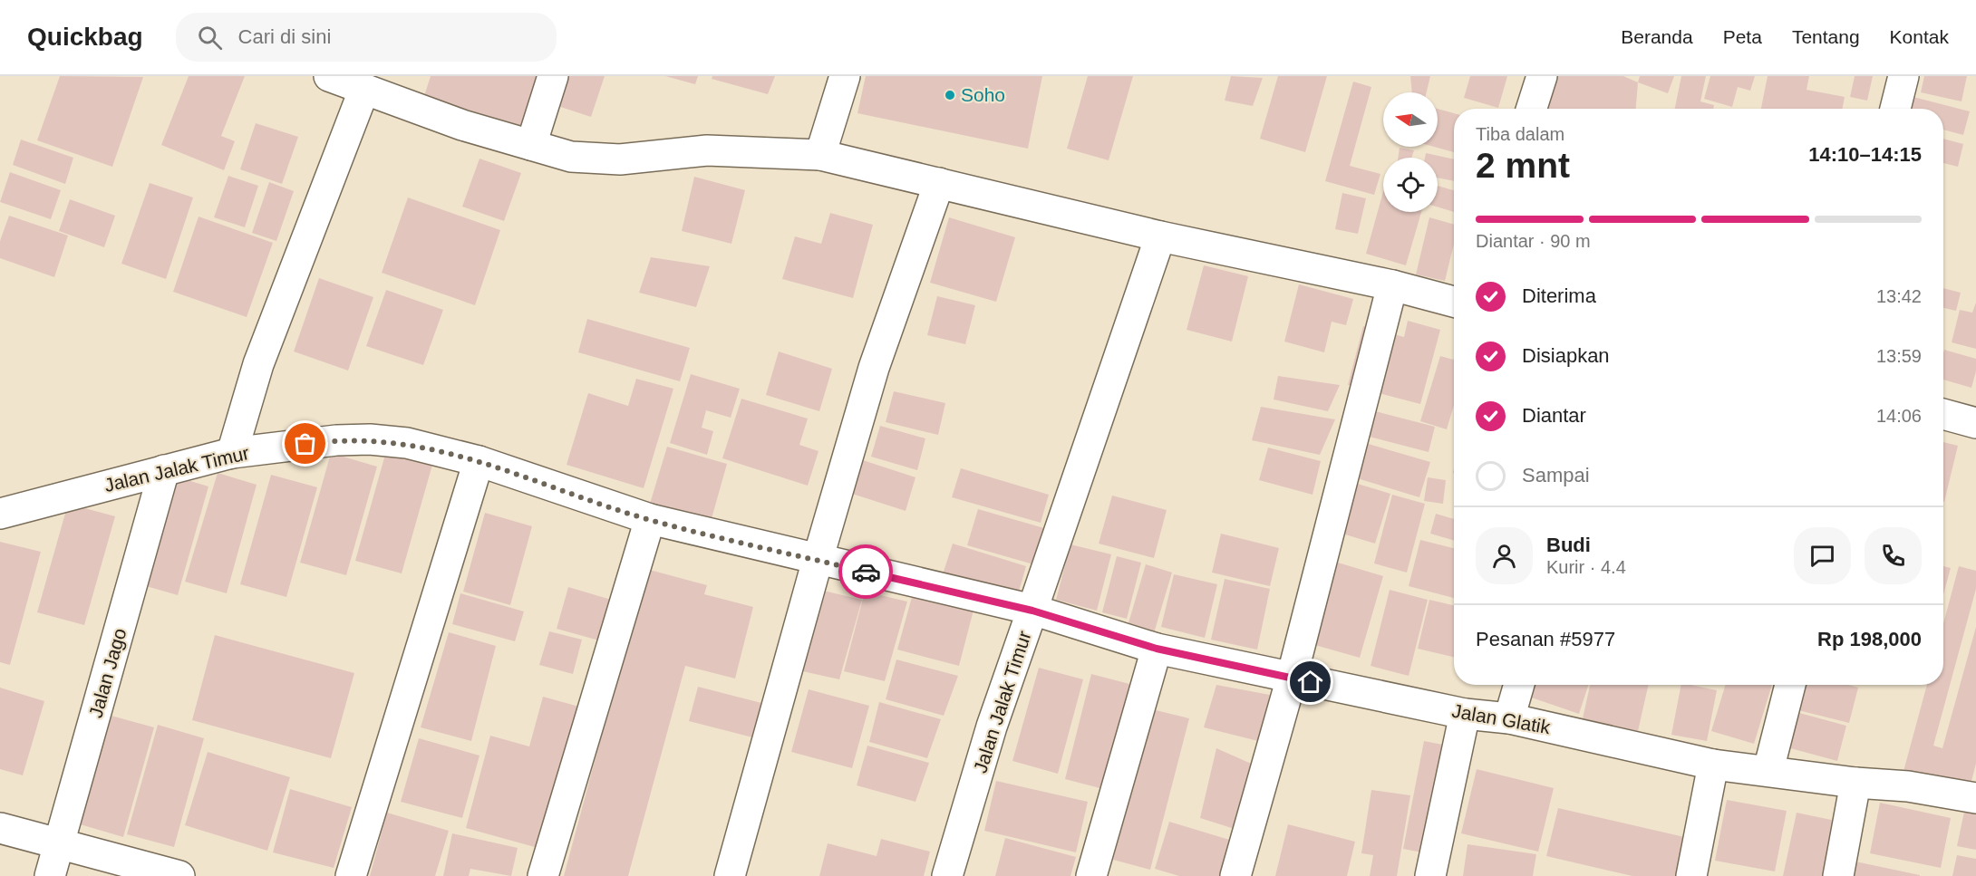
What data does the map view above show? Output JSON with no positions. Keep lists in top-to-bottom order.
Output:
{
  "streets": {
    "street": ["Jalan Jalak Timur", "Jalan Jago", "Jalan Glatik"]
  },
  "crossings": [
    ["Jalan Jalak Timur", "Jalan Jago"],
    ["Jalan Jalak Timur", "Jalan Glatik"]
  ],
  "places": ["Soho"],
  "north": "left",
  "page": {
    "header": "Quickbag",
    "search": "Cari di sini",
    "nav": [
      "Beranda",
      "Peta",
      "Tentang",
      "Kontak"
    ],
    "heading": ["2 mnt", "Tiba dalam", "14:10–14:15"],
    "panel": [
      "Budi",
      "Kurir · 4.4",
      "Pesanan #5977",
      "Rp 198,000"
    ],
    "bar": "Diantar · 90 m",
    "list": [
      ["Diterima", "13:42"],
      ["Disiapkan", "13:59"],
      ["Diantar", "14:06"],
      "Sampai"
    ]
  }
}
